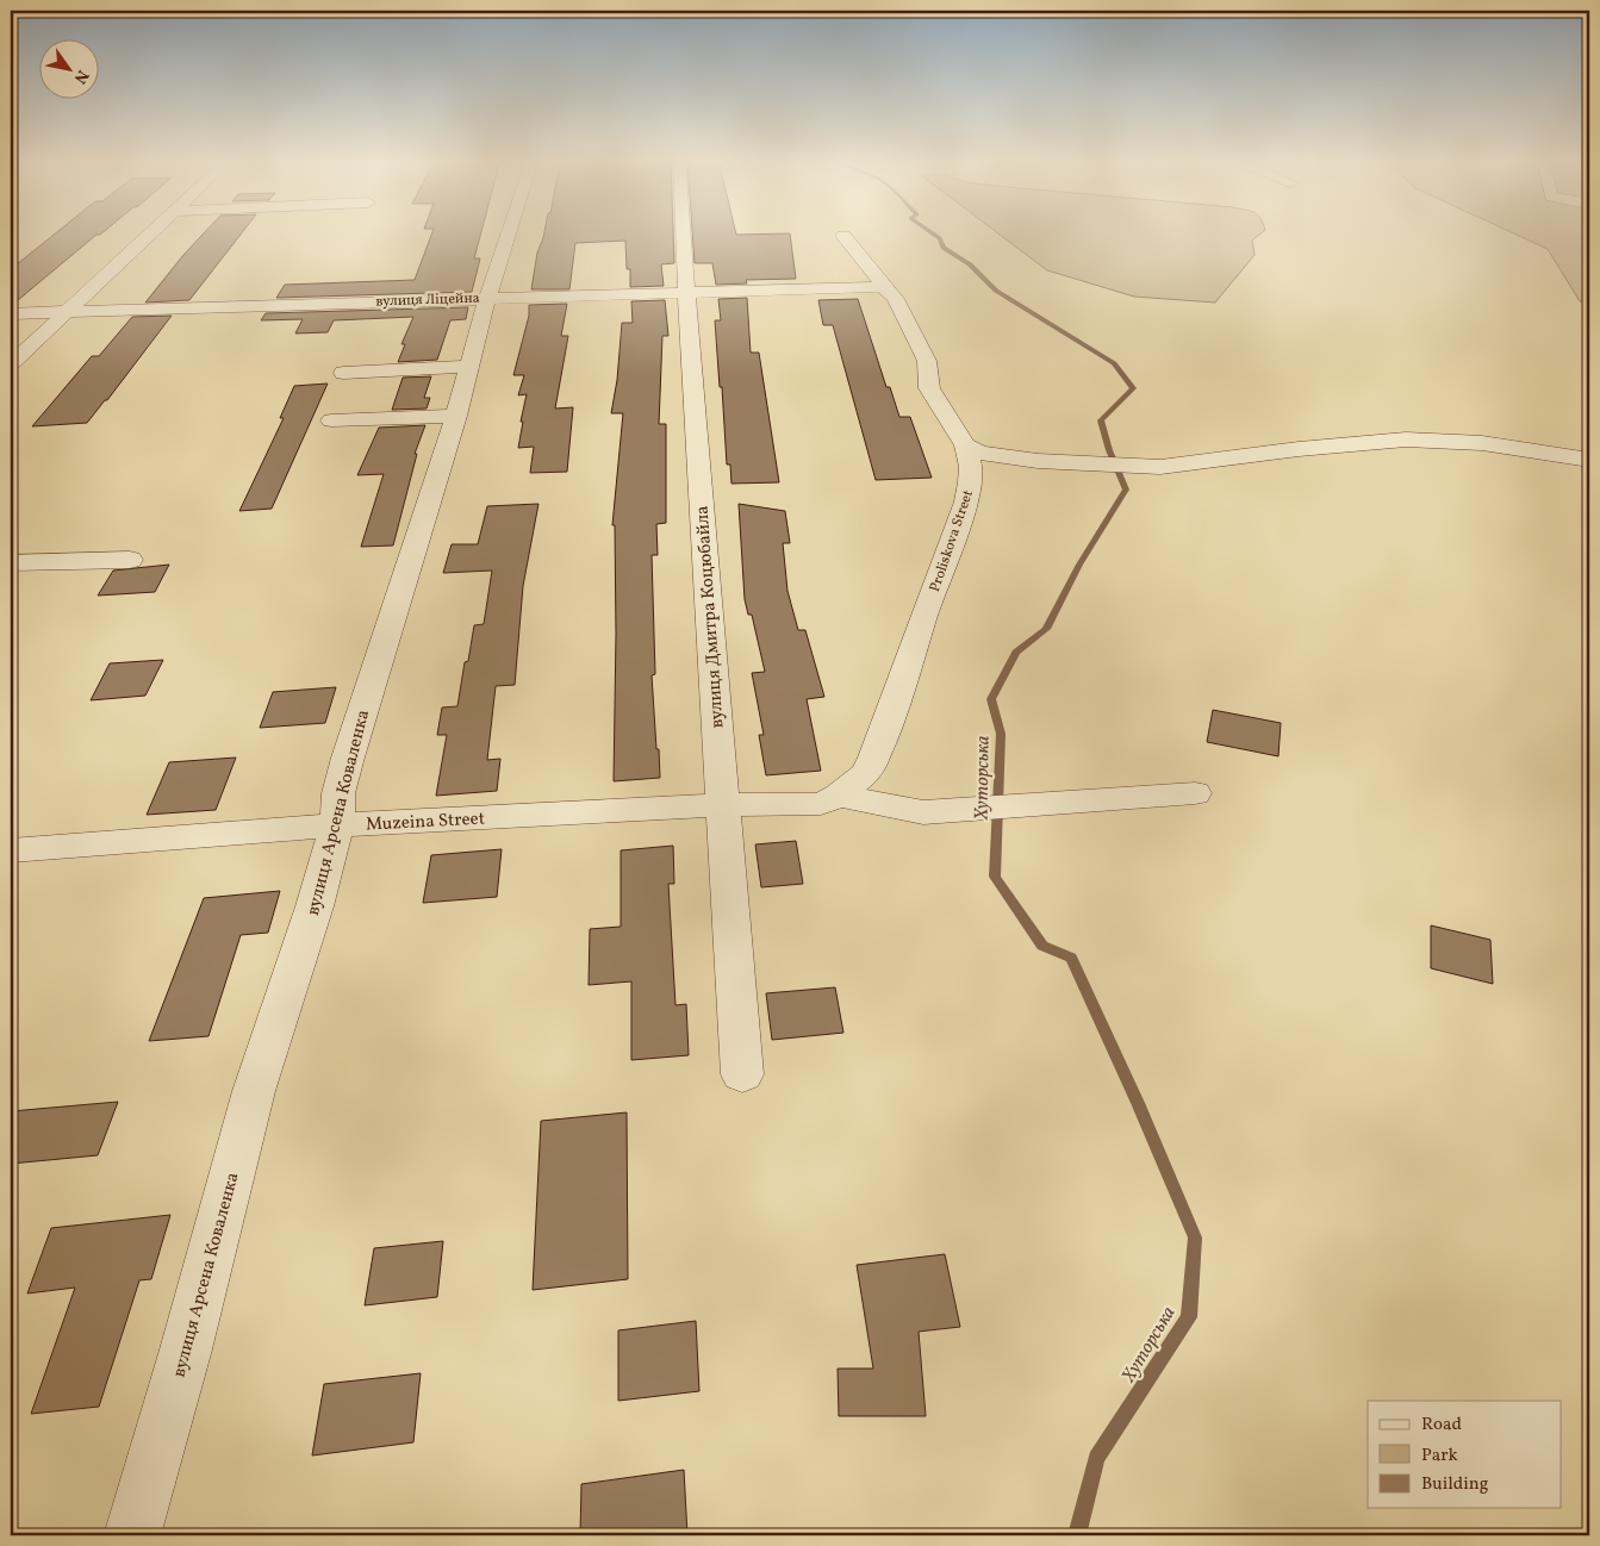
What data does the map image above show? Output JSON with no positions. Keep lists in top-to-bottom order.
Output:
{
  "streets": {
    "street": [
      "вулиця Ліцейна",
      "Proliskova Street",
      "вулиця Дмитра Коцюбайла",
      "вулиця Арсена Коваленка",
      "Muzeina Street"
    ]
  },
  "crossings": [
    ["вулиця Ліцейна", "Proliskova Street"],
    ["вулиця Ліцейна", "вулиця Дмитра Коцюбайла"],
    ["вулиця Ліцейна", "вулиця Арсена Коваленка"],
    ["Proliskova Street", "Muzeina Street"],
    ["вулиця Дмитра Коцюбайла", "Muzeina Street"],
    ["вулиця Арсена Коваленка", "Muzeina Street"]
  ],
  "water": ["Хуторська"],
  "legend": ["Road", "Park", "Building"],
  "north": "bottom right"
}
